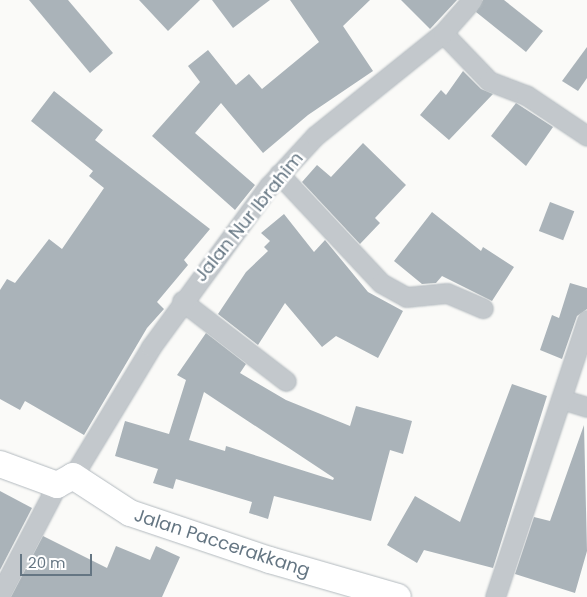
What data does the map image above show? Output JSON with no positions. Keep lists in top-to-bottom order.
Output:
{
  "streets": {
    "main road": ["Jalan Paccerakkang"],
    "street": ["Jalan Nur Ibrahim"]
  },
  "crossings": [
    ["Jalan Nur Ibrahim", "Jalan Paccerakkang"]
  ],
  "scale_bar": "20 m"
}
